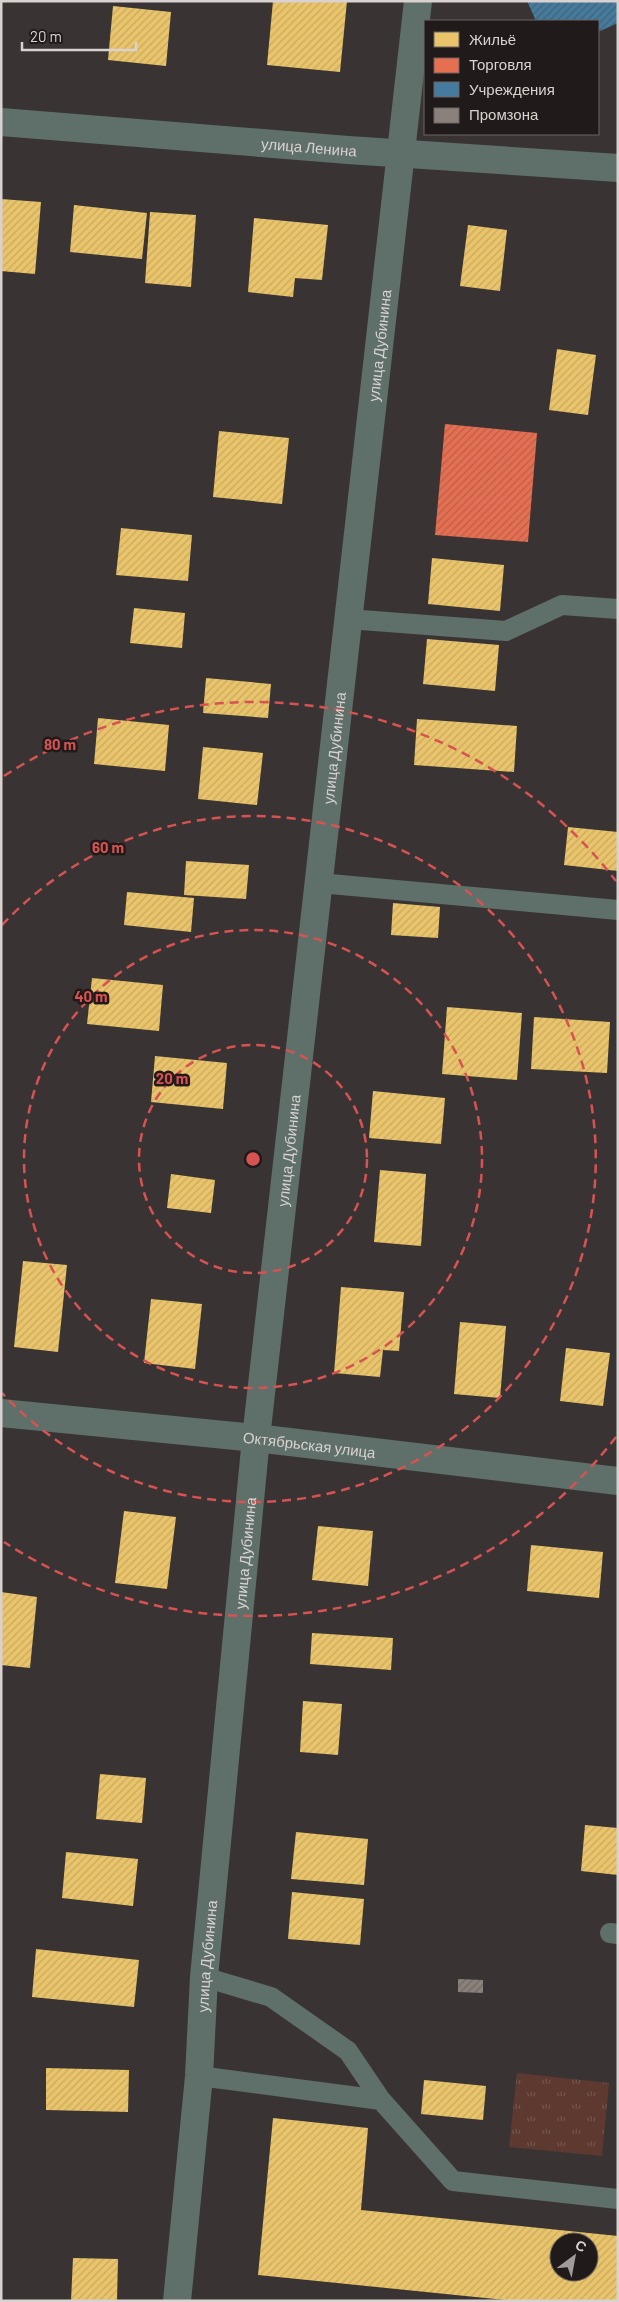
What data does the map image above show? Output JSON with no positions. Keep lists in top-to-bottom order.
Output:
{
  "streets": {
    "street": ["улица Ленина", "улица Дубинина", "Октябрьская улица"]
  },
  "crossings": [
    ["улица Ленина", "улица Дубинина"],
    ["улица Дубинина", "Октябрьская улица"]
  ],
  "legend": [
    "Жильё",
    "Торговля",
    "Учреждения",
    "Промзона"
  ],
  "scale_bar": "20 m",
  "north": "top right",
  "rings": [
    "80 m",
    "60 m",
    "40 m",
    "20 m"
  ]
}
